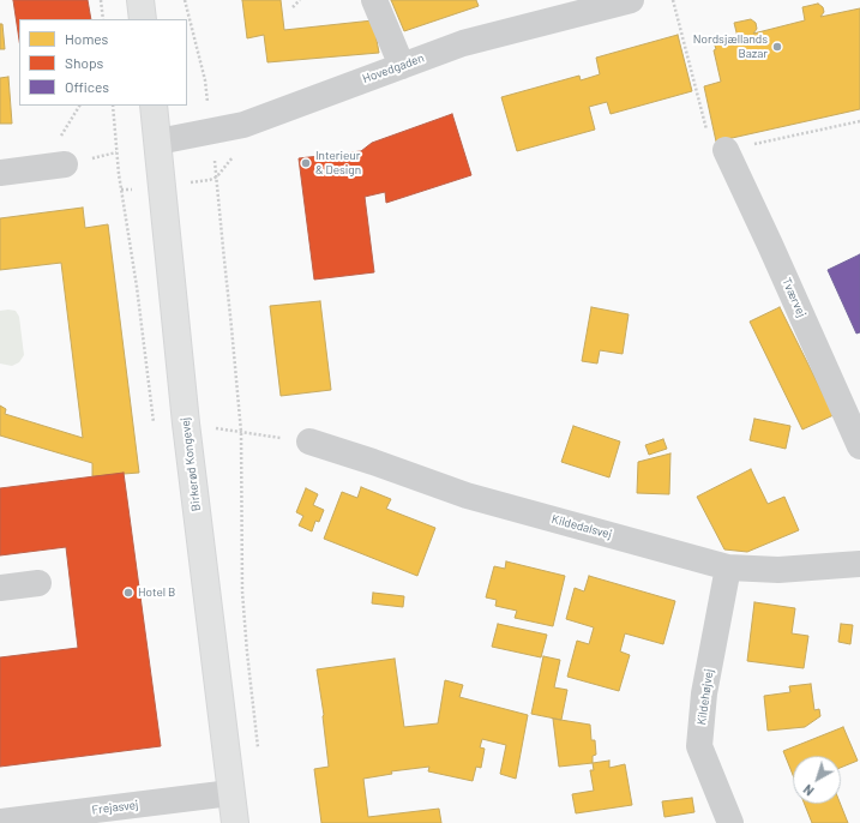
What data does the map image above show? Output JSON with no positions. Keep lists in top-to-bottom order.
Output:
{
  "streets": {
    "main road": ["Birkerød Kongevej"],
    "street": [
      "Hovedgaden",
      "Tværvej",
      "Kildedalsvej",
      "Kildehøjvej",
      "Frejasvej"
    ]
  },
  "crossings": [
    ["Hovedgaden", "Birkerød Kongevej"],
    ["Birkerød Kongevej", "Frejasvej"],
    ["Kildedalsvej", "Kildehøjvej"]
  ],
  "places": ["Nordsjællands Bazar", "Interieur & Design", "Hotel B"],
  "legend": ["Homes", "Shops", "Offices"],
  "north": "bottom left"
}
